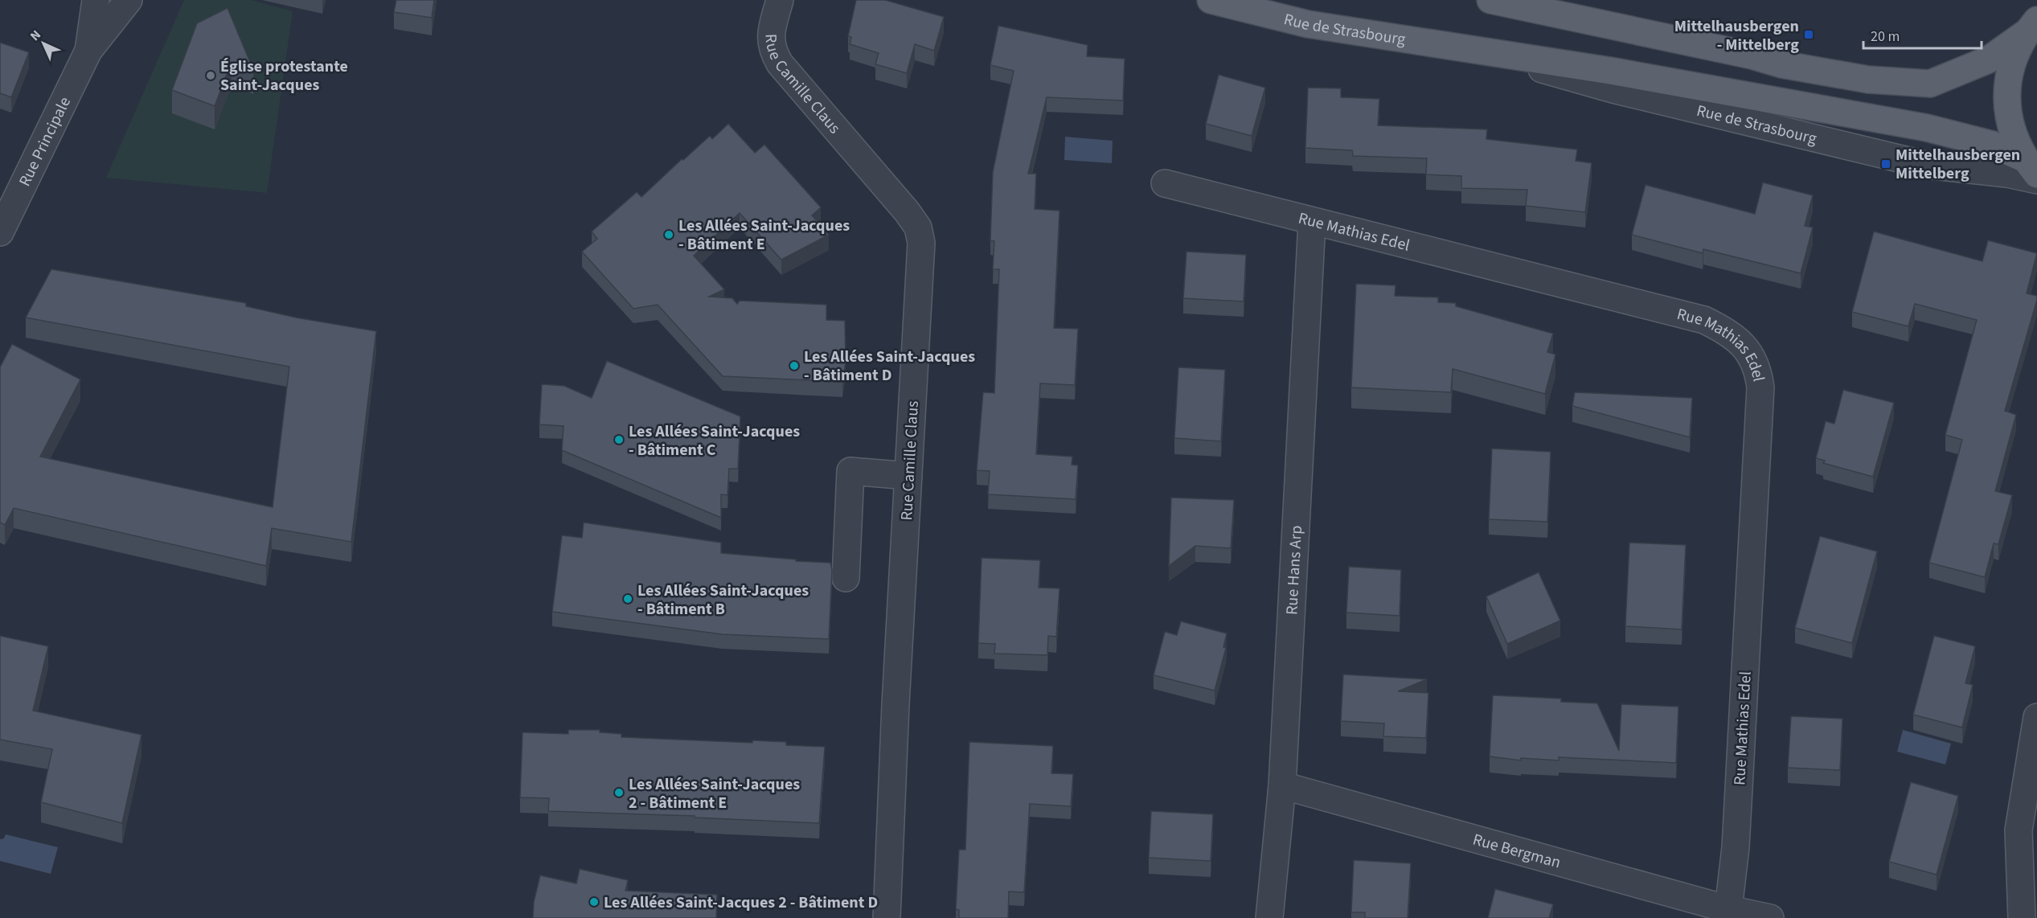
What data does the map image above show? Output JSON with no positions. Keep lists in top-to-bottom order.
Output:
{
  "streets": {
    "main road": ["Rue de Strasbourg"],
    "street": [
      "Rue Camille Claus",
      "Rue Principale",
      "Rue Mathias Edel",
      "Rue Hans Arp",
      "Rue Bergman"
    ]
  },
  "crossings": [
    ["Rue Mathias Edel", "Rue Hans Arp"],
    ["Rue Mathias Edel", "Rue Bergman"],
    ["Rue Hans Arp", "Rue Bergman"]
  ],
  "places": {
    "transit": ["Mittelhausbergen - Mittelberg", "Mittelhausbergen Mittelberg"],
    "other": [
      "Église protestante Saint-Jacques",
      "Les Allées Saint-Jacques - Bâtiment E",
      "Les Allées Saint-Jacques - Bâtiment D",
      "Les Allées Saint-Jacques - Bâtiment C",
      "Les Allées Saint-Jacques - Bâtiment B",
      "Les Allées Saint-Jacques 2 - Bâtiment E",
      "Les Allées Saint-Jacques 2 - Bâtiment D"
    ]
  },
  "scale_bar": "20 m",
  "north": "top left"
}
